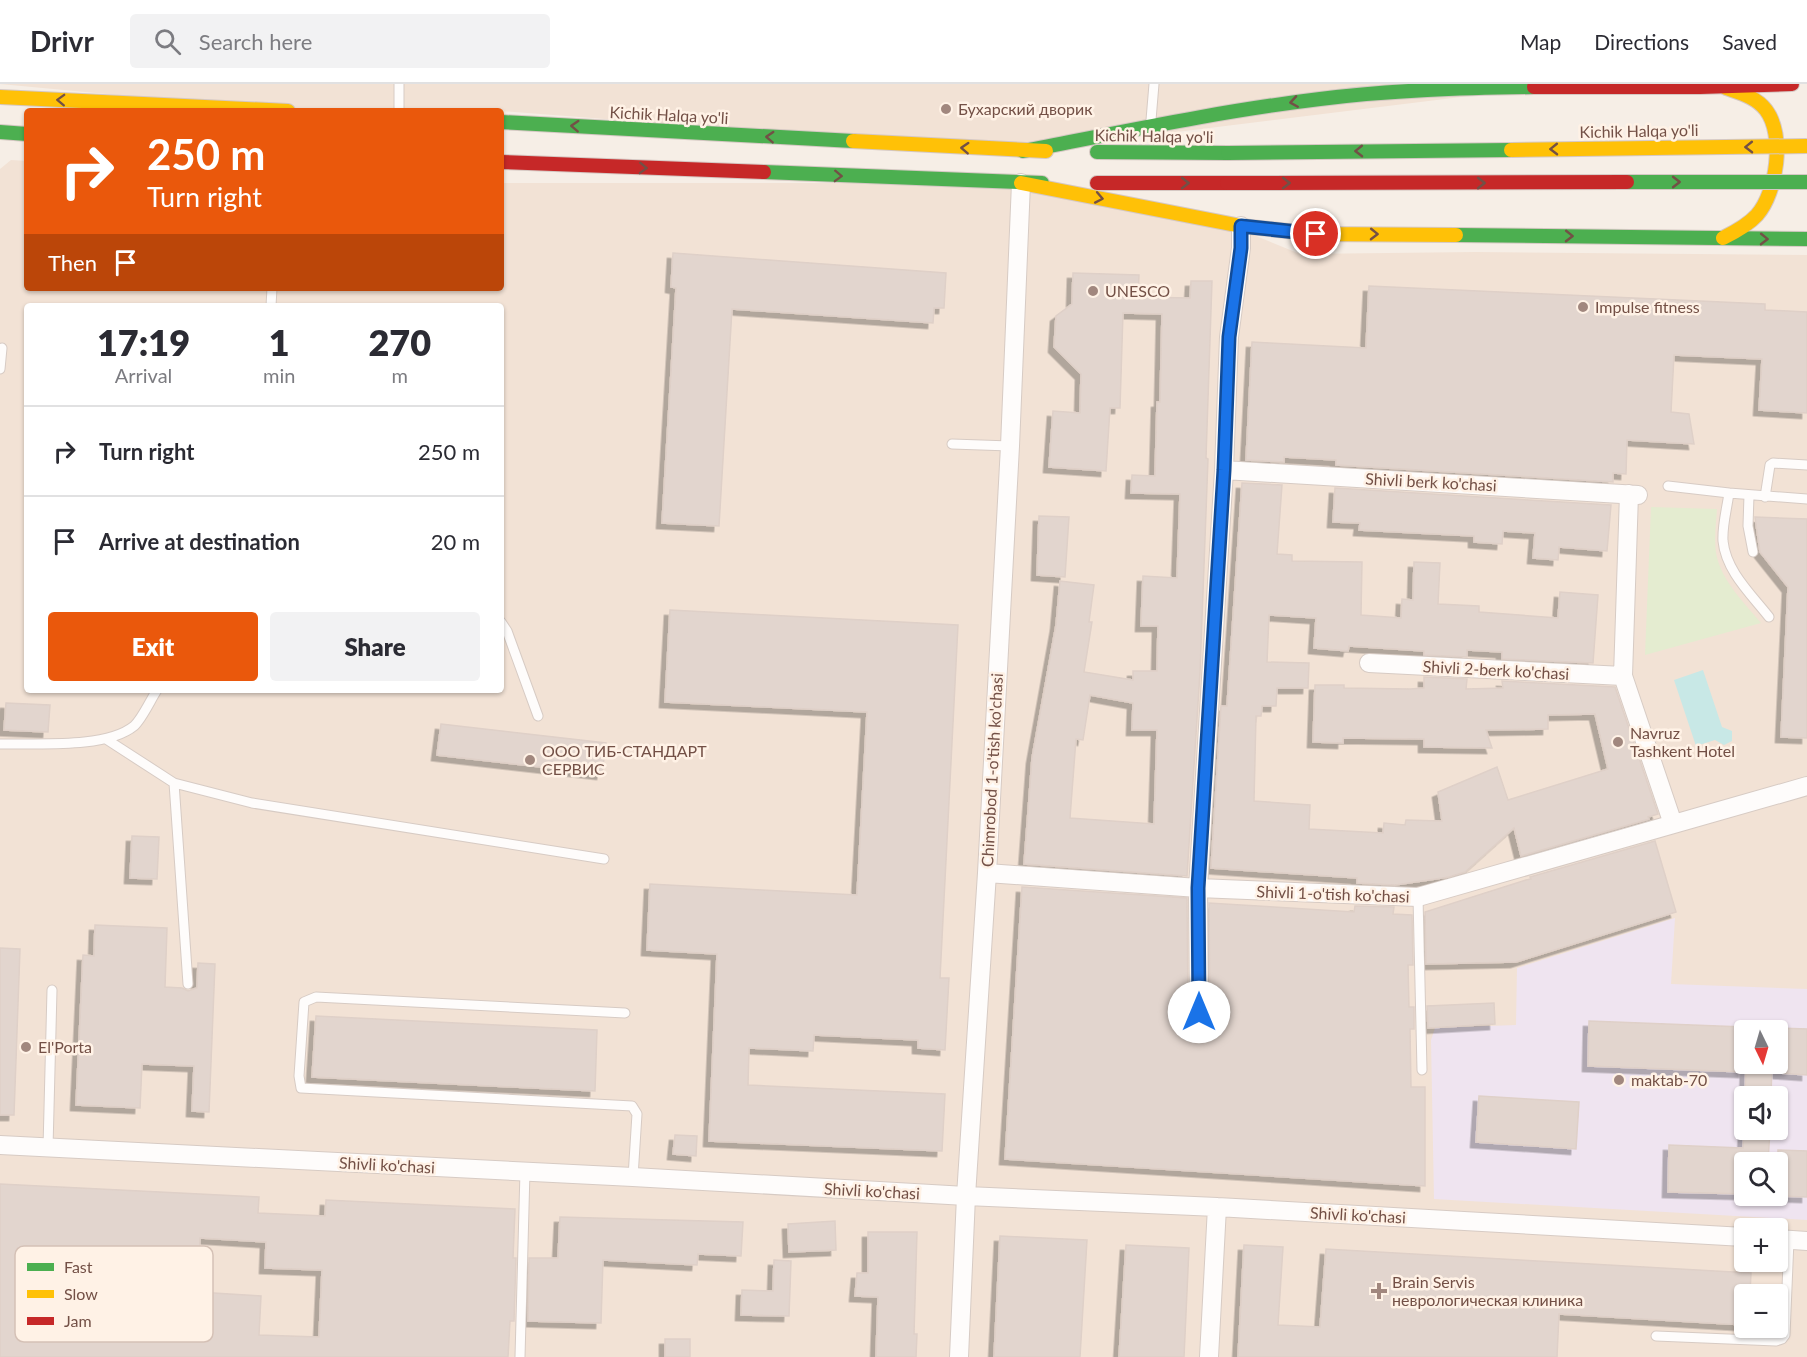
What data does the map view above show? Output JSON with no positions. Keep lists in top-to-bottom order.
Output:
{
  "streets": {
    "highway": ["Kichik Halqa yo'li"],
    "street": [
      "Shivli berk ko'chasi",
      "Shivli 2-berk ko'chasi",
      "Chimrobod 1-o'tish ko'chasi",
      "Shivli 1-o'tish ko'chasi",
      "Shivli ko'chasi"
    ]
  },
  "crossings": [
    ["Shivli berk ko'chasi", "Shivli 2-berk ko'chasi"],
    ["Chimrobod 1-o'tish ko'chasi", "Shivli 1-o'tish ko'chasi"],
    ["Chimrobod 1-o'tish ko'chasi", "Shivli ko'chasi"]
  ],
  "places": {
    "other": [
      "Бухарский дворик",
      "UNESCO",
      "Impulse fitness",
      "Navruz Tashkent Hotel",
      "ООО ТИБ-СТАНДАРТ СЕРВИС",
      "El'Porta",
      "maktab-70"
    ],
    "health": ["Brain Servis неврологическая клиника"]
  },
  "legend": ["Fast", "Slow", "Jam"],
  "north": "bottom",
  "page": {
    "header": "Drivr",
    "search": "Search here",
    "nav": ["Map", "Directions", "Saved"],
    "turn": ["250 m", "Turn right"],
    "then": "Then",
    "eta": [
      "17:19",
      "Arrival",
      "1",
      "min",
      "270",
      "m"
    ],
    "list": [
      {
        "name": "Turn right",
        "value": "250 m"
      },
      {
        "name": "Arrive at destination",
        "value": "20 m"
      }
    ],
    "buttons": ["Exit", "Share"],
    "map_buttons": ["+", "−"]
  }
}
